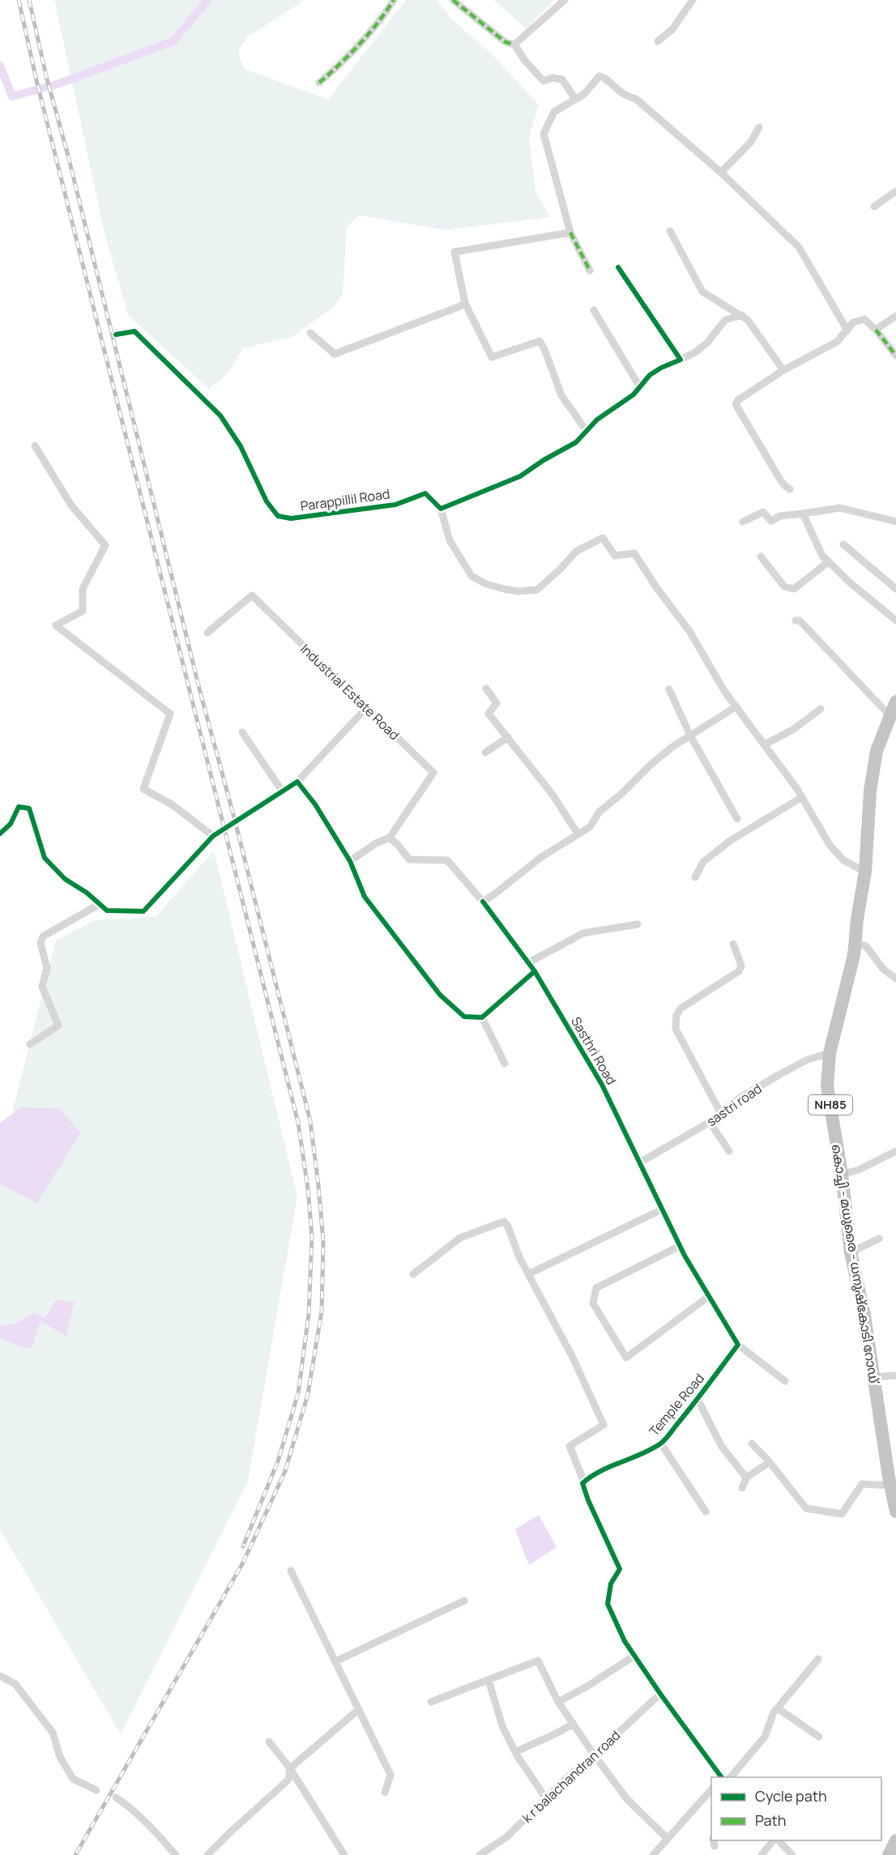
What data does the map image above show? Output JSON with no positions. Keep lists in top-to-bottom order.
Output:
{
  "streets": {
    "highway": ["NH85", "കൊച്ചി - മധുരൈ - ധനുഷ്‌കോടി റോഡ്"],
    "street": [
      "Parappillil Road",
      "Industrial Estate Road",
      "Sasthri Road",
      "sastri road",
      "Temple Road",
      "k r balachandran road"
    ]
  },
  "crossings": [
    ["Industrial Estate Road", "Sasthri Road"],
    ["Sasthri Road", "sastri road"],
    ["sastri road", "കൊച്ചി - മധുരൈ - ധനുഷ്‌കോടി റോഡ്"]
  ],
  "legend": ["Cycle path", "Path"]
}
